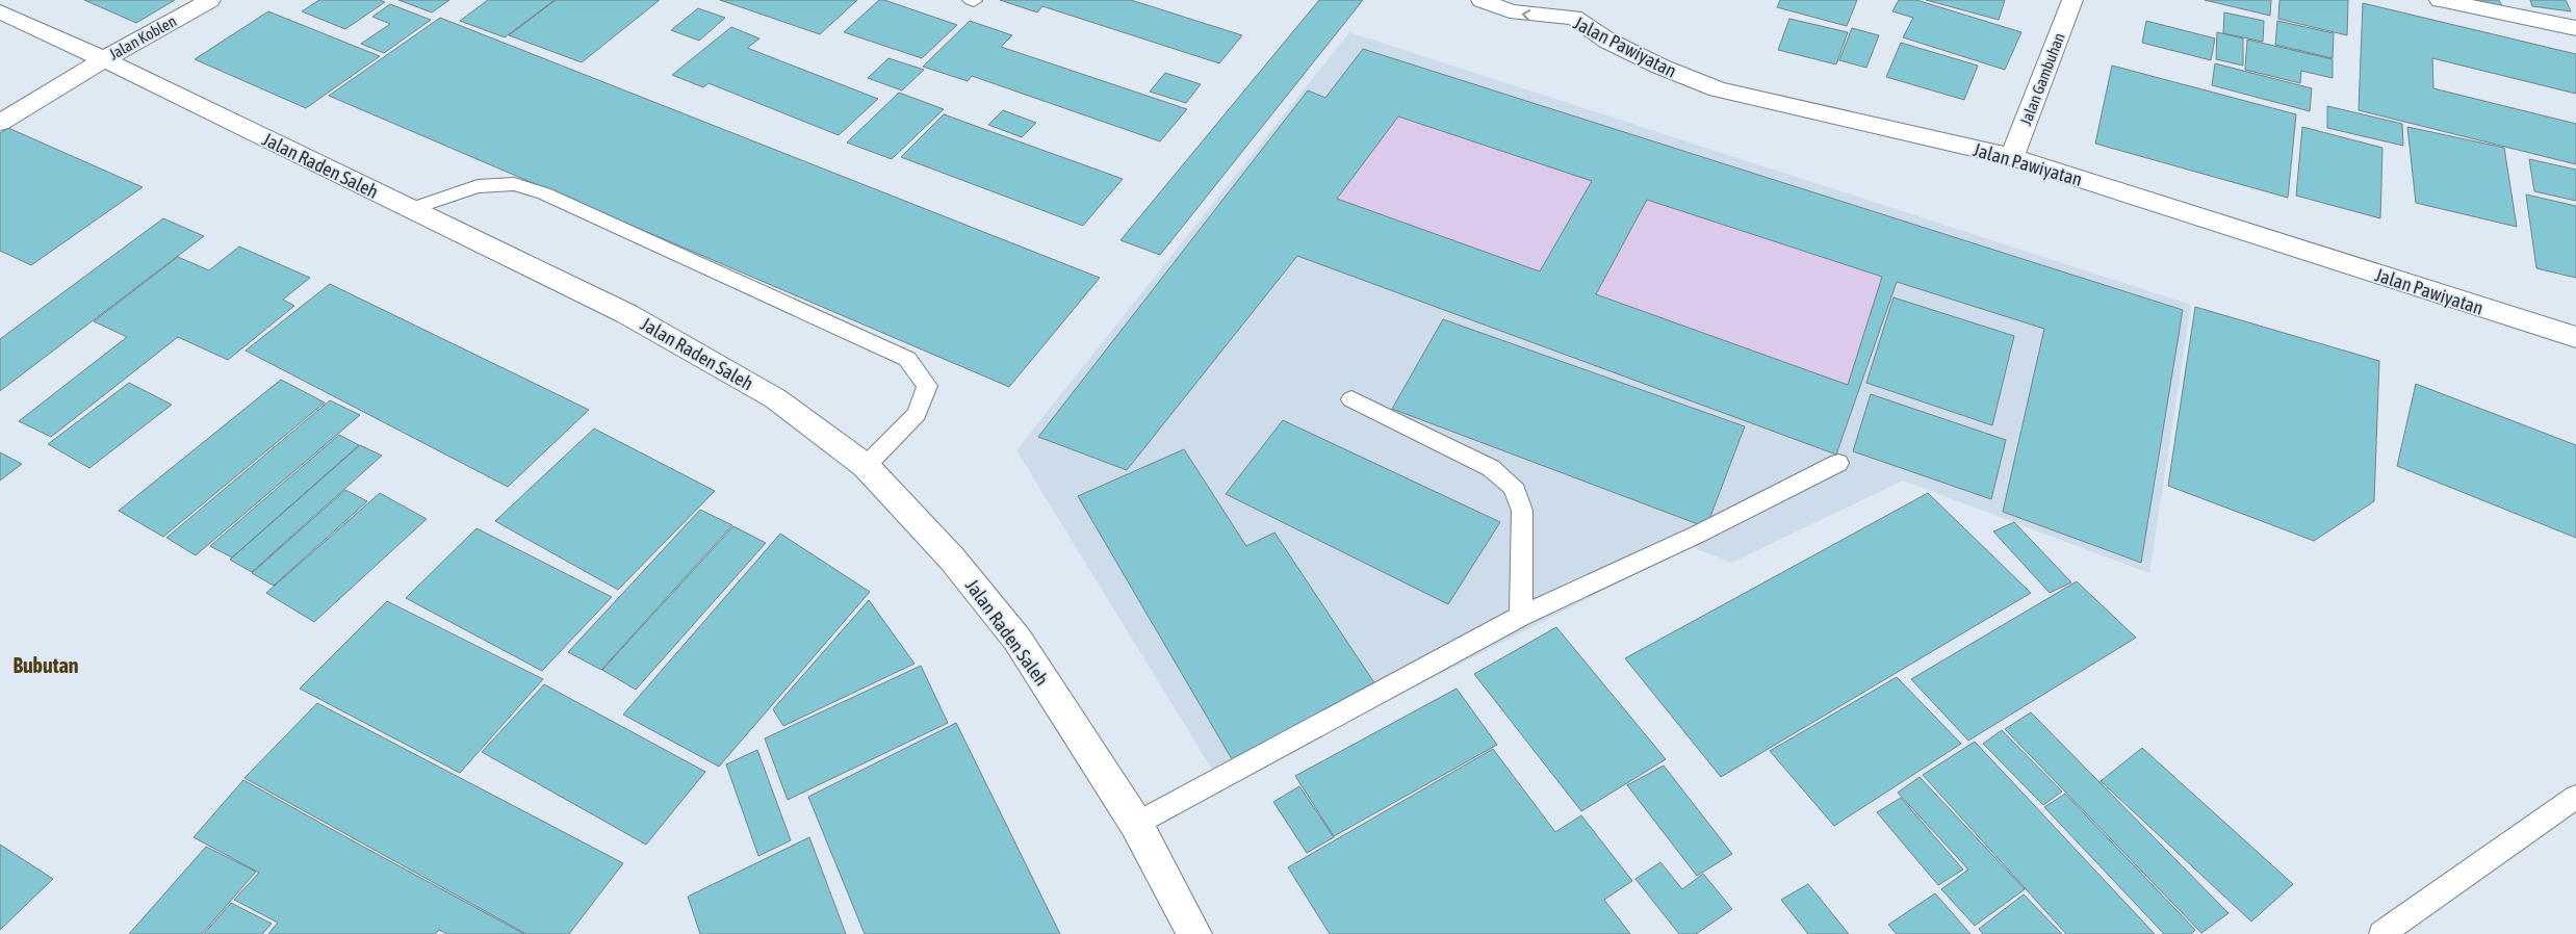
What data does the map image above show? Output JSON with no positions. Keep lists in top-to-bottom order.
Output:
{
  "streets": {
    "street": [
      "Jalan Koblen",
      "Jalan Pawiyatan",
      "Jalan Gambuhan",
      "Jalan Raden Saleh"
    ]
  },
  "crossings": [
    ["Jalan Koblen", "Jalan Raden Saleh"],
    ["Jalan Pawiyatan", "Jalan Gambuhan"]
  ],
  "districts": ["Bubutan"]
}
